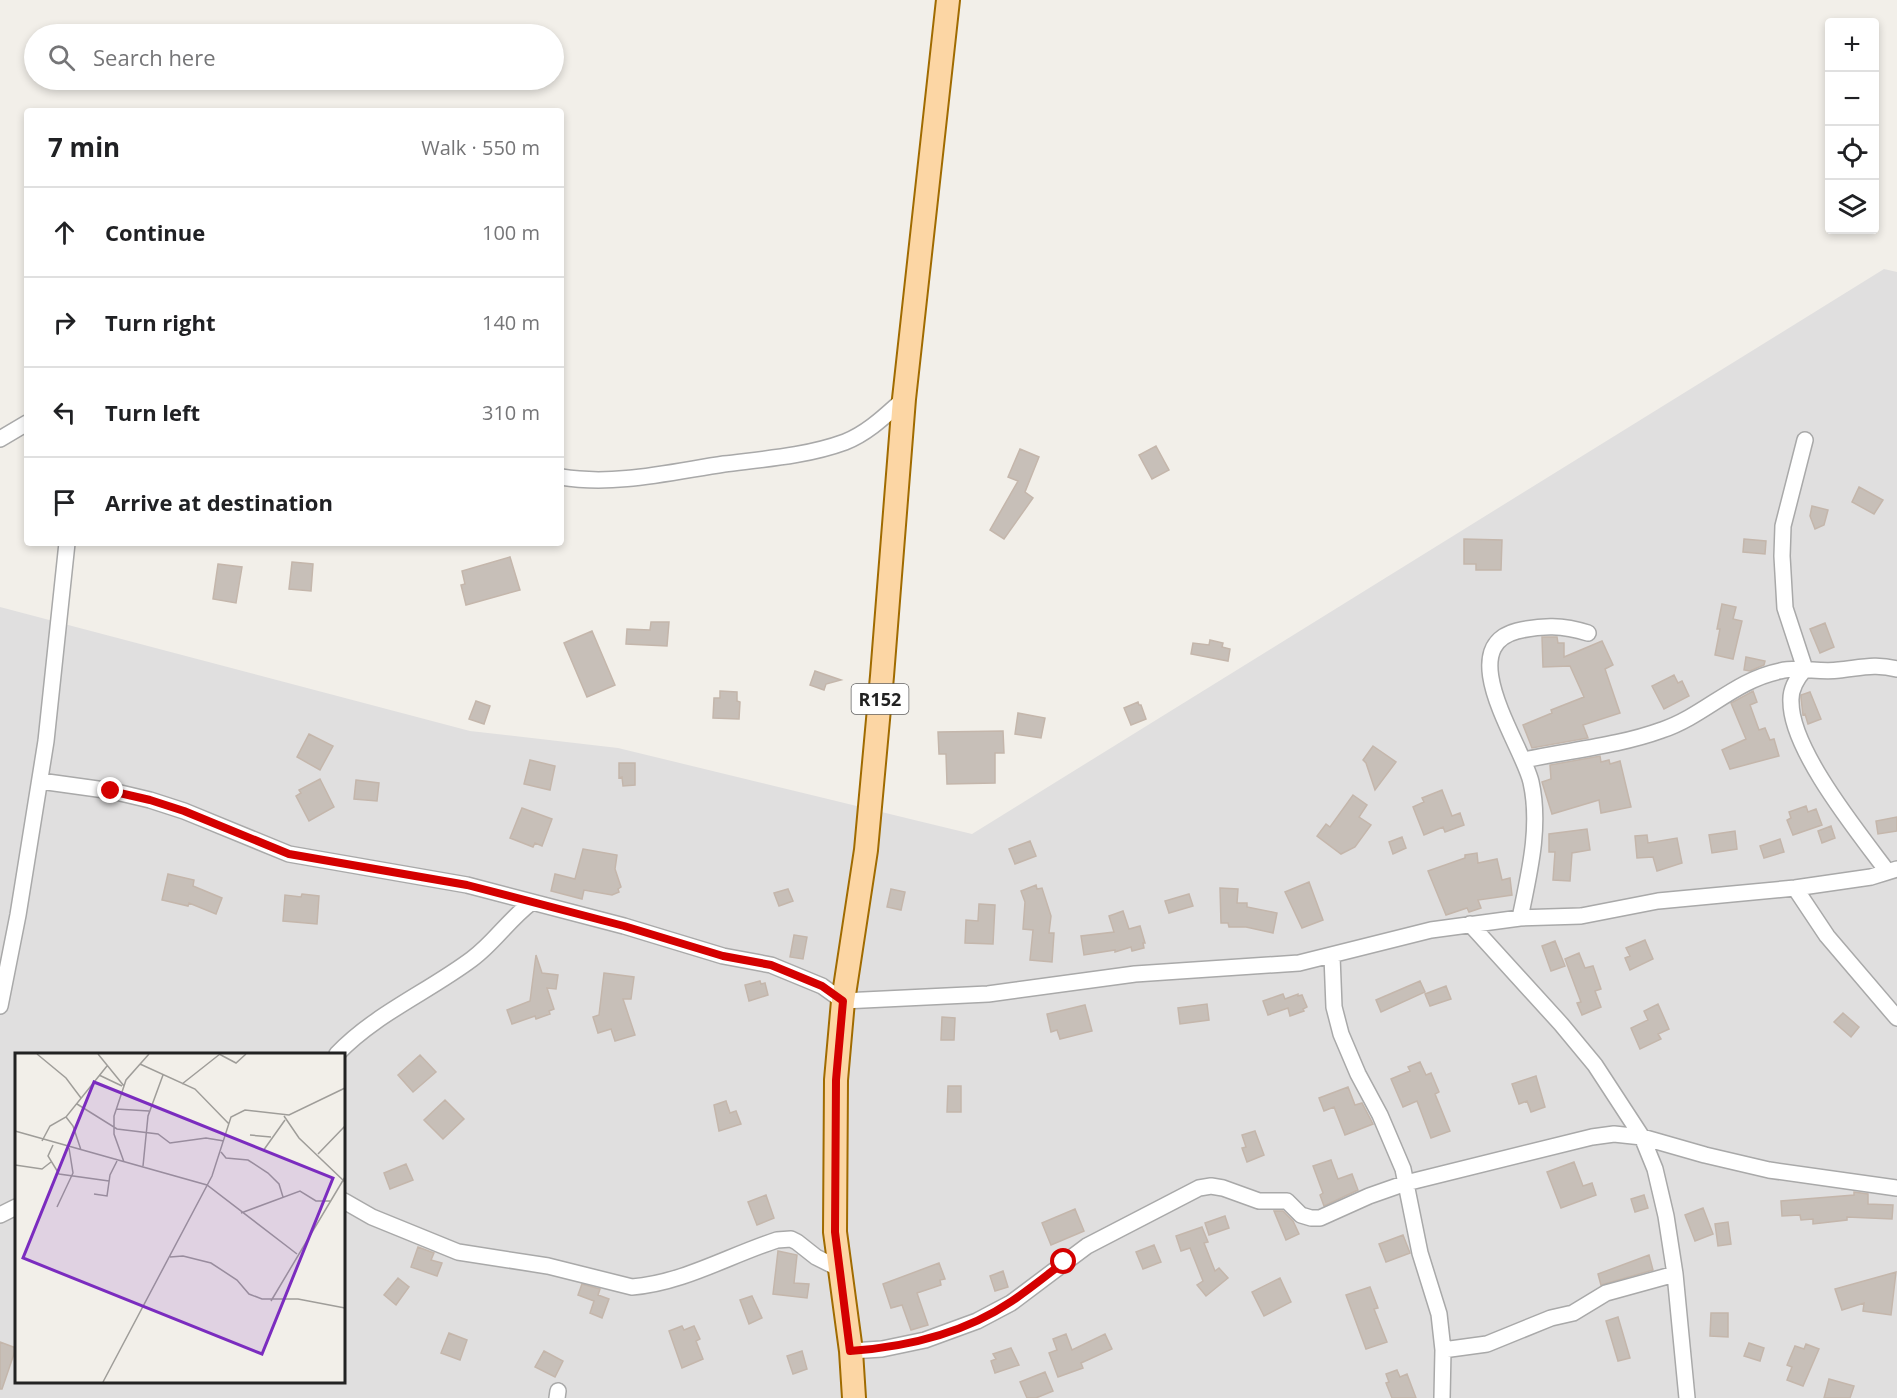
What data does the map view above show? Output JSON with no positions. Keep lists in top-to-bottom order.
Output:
{
  "streets": {
    "main road": ["R152"]
  },
  "page": {
    "map_buttons": ["+", "−"],
    "search": "Search here",
    "heading": ["7 min", "Walk · 550 m"],
    "list": [
      ["Continue", "100 m"],
      ["Turn right", "140 m"],
      ["Turn left", "310 m"],
      "Arrive at destination"
    ]
  }
}
